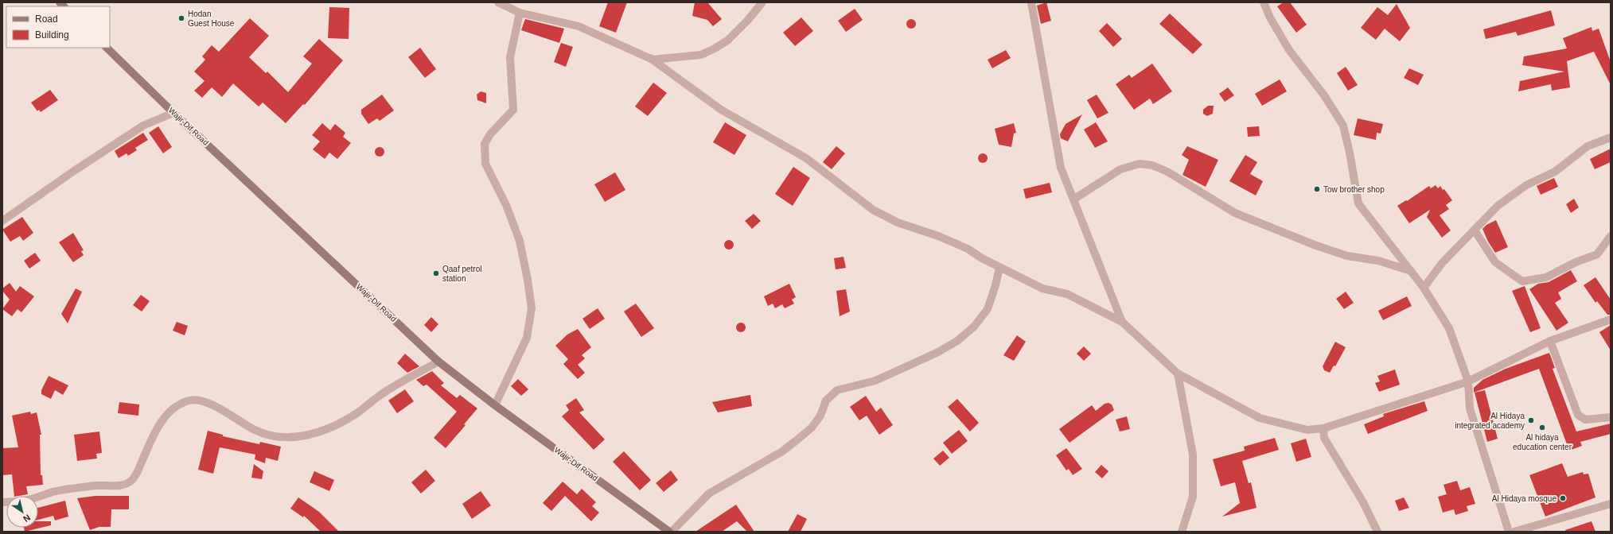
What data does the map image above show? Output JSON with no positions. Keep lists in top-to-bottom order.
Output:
{
  "streets": {
    "main road": ["Wajir-Dif Road"]
  },
  "places": [
    "Hodan Guest House",
    "Tow brother shop",
    "Qaaf petrol station",
    "Al Hidaya integrated academy",
    "Al hidaya education center",
    "Al Hidaya mosque"
  ],
  "legend": ["Road", "Building"],
  "north": "bottom right"
}
